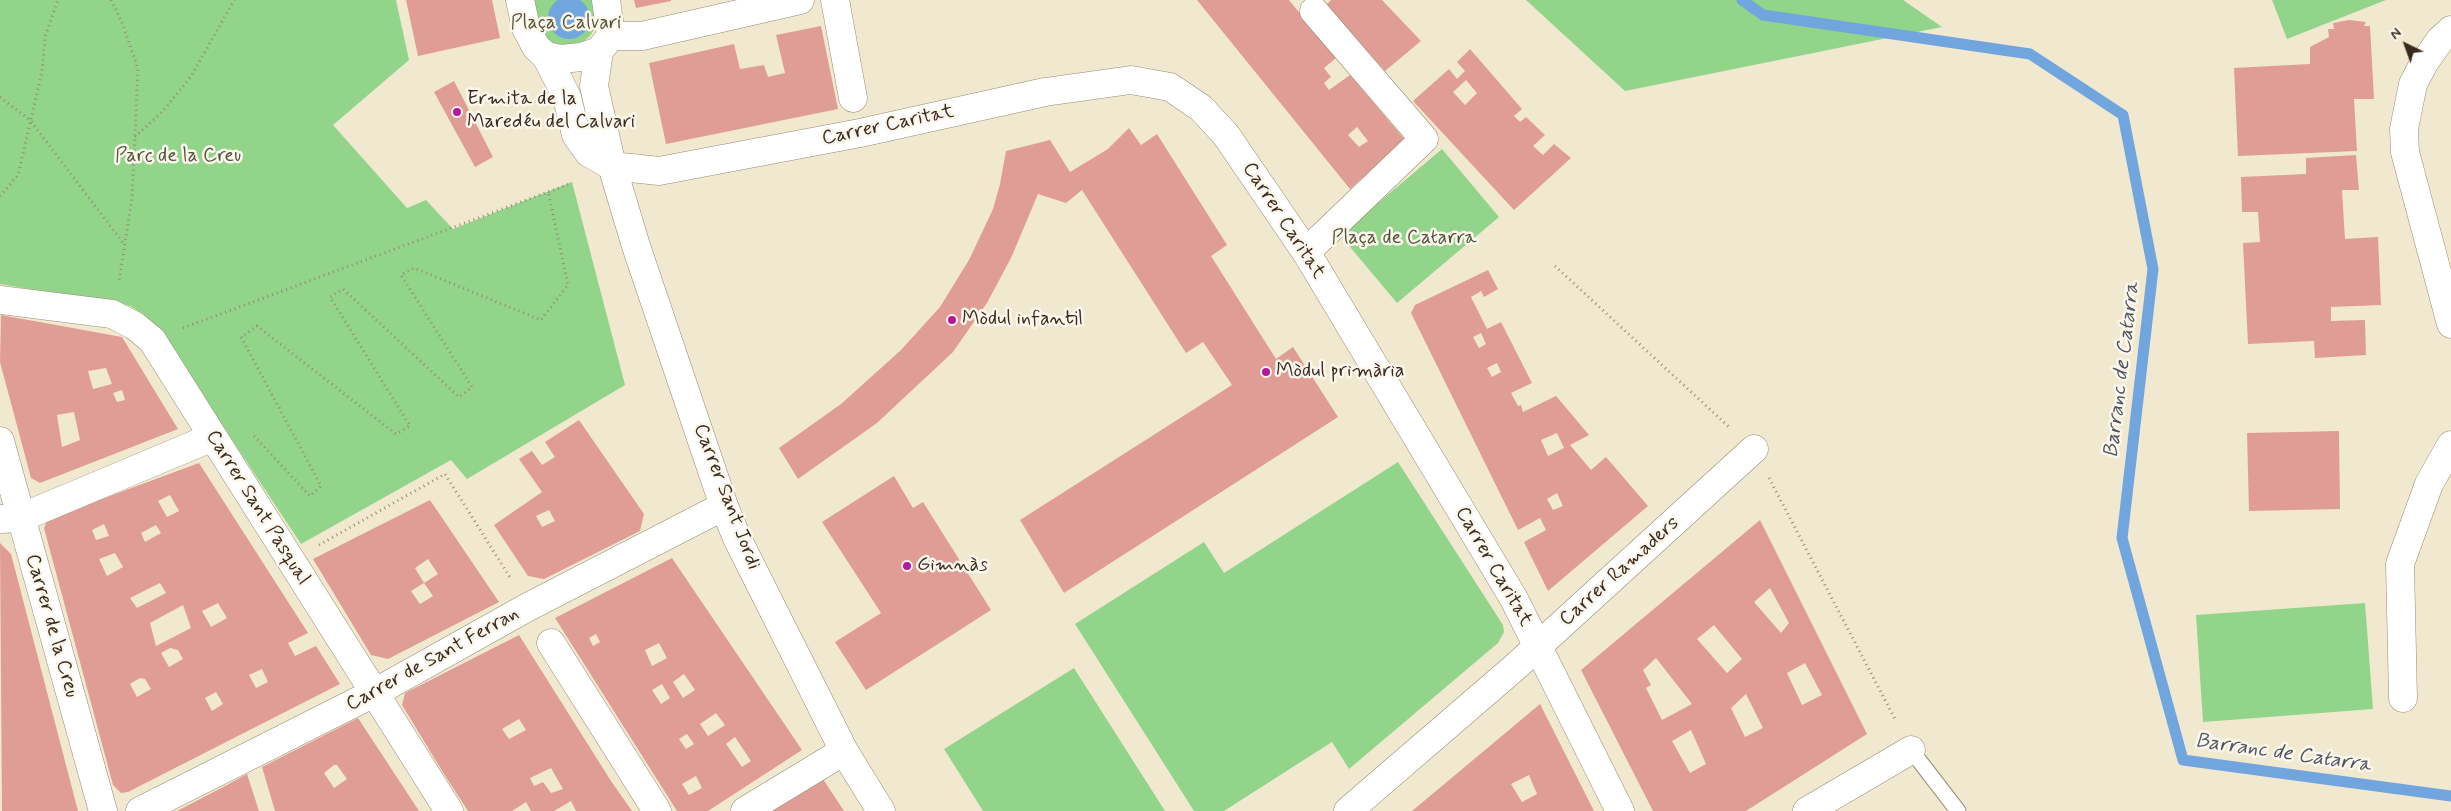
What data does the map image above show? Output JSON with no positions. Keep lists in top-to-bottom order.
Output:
{
  "streets": {
    "street": [
      "Carrer Caritat",
      "Carrer Sant Jordi",
      "Carrer Sant Pasqual",
      "Carrer Ramaders",
      "Carrer de la Creu",
      "Carrer de Sant Ferran"
    ]
  },
  "crossings": [
    ["Carrer Caritat", "Carrer Sant Jordi"],
    ["Carrer Caritat", "Carrer Ramaders"],
    ["Carrer Sant Jordi", "Carrer de Sant Ferran"],
    ["Carrer Sant Pasqual", "Carrer de Sant Ferran"]
  ],
  "water": ["Barranc de Catarra"],
  "parks": ["Plaça Calvari", "Parc de la Creu", "Plaça de Catarra"],
  "places": [
    "Ermita de la Maredéu del Calvari",
    "Mòdul infantil",
    "Mòdul primària",
    "Gimnàs"
  ],
  "north": "top left"
}
